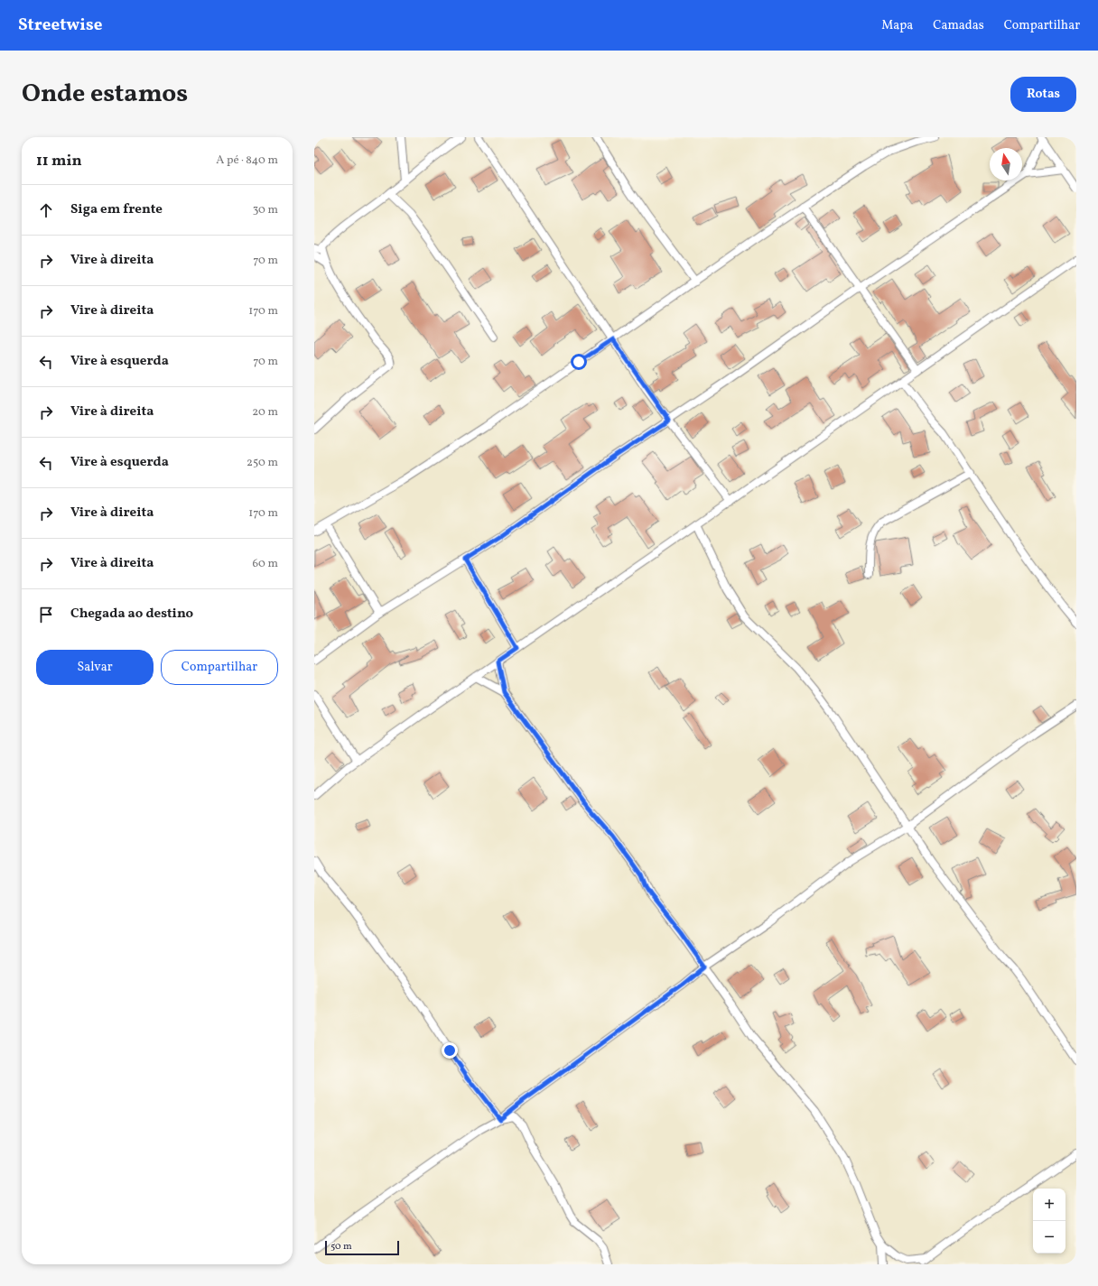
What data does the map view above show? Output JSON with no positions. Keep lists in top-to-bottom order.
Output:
{
  "scale_bar": "50 m",
  "north": "top",
  "page": {
    "header": "Streetwise",
    "nav": ["Mapa", "Camadas", "Compartilhar"],
    "title": "Onde estamos",
    "buttons": [
      "Rotas",
      ["Salvar", "Compartilhar"]
    ],
    "heading": ["11 min", "A pé · 840 m"],
    "list": [
      ["Siga em frente", "30 m"],
      ["Vire à direita", "70 m"],
      ["Vire à direita", "170 m"],
      ["Vire à esquerda", "70 m"],
      ["Vire à direita", "20 m"],
      ["Vire à esquerda", "250 m"],
      ["Vire à direita", "170 m"],
      ["Vire à direita", "60 m"],
      "Chegada ao destino"
    ],
    "map_buttons": ["+", "−"],
    "scale": "50 m"
  }
}
